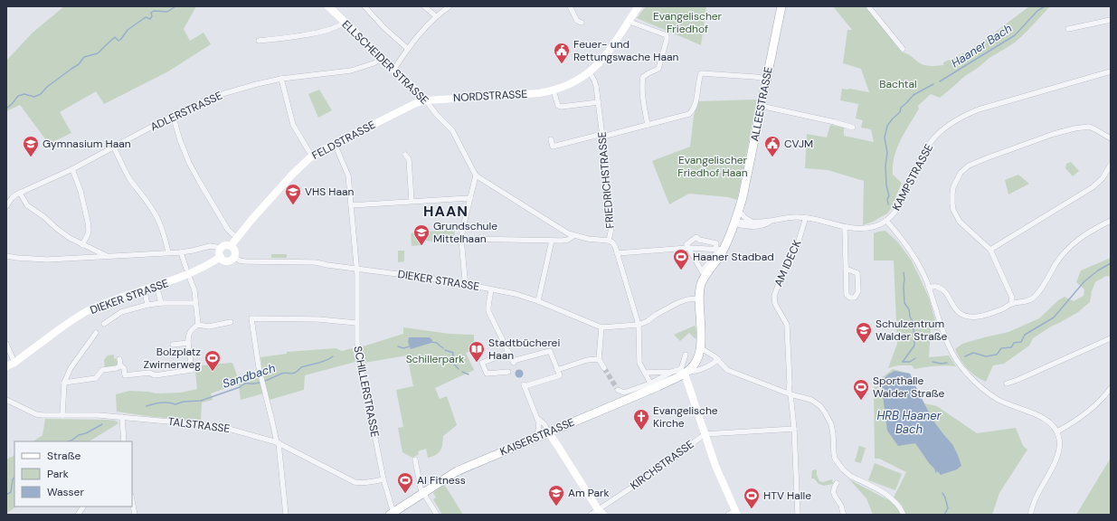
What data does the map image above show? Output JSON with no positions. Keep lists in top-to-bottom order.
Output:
{
  "streets": {
    "main road": ["ALLEESTRASSE", "KAISERSTRASSE"],
    "street": [
      "ELLSCHEIDER STRASSE",
      "NORDSTRASSE",
      "ADLERSTRASSE",
      "FELDSTRASSE",
      "KAMPSTRASSE",
      "FRIEDRICHSTRASSE",
      "AM IDECK",
      "DIEKER STRASSE",
      "SCHILLERSTRASSE",
      "TALSTRASSE",
      "KIRCHSTRASSE"
    ]
  },
  "crossings": [
    ["ELLSCHEIDER STRASSE", "NORDSTRASSE"],
    ["ELLSCHEIDER STRASSE", "ADLERSTRASSE"],
    ["ELLSCHEIDER STRASSE", "FELDSTRASSE"],
    ["NORDSTRASSE", "FELDSTRASSE"],
    ["NORDSTRASSE", "FRIEDRICHSTRASSE"],
    ["ALLEESTRASSE", "KAMPSTRASSE"],
    ["ALLEESTRASSE", "KAISERSTRASSE"],
    ["FELDSTRASSE", "DIEKER STRASSE"],
    ["FELDSTRASSE", "SCHILLERSTRASSE"],
    ["KAMPSTRASSE", "AM IDECK"],
    ["KAMPSTRASSE", "KAISERSTRASSE"],
    ["FRIEDRICHSTRASSE", "DIEKER STRASSE"],
    ["FRIEDRICHSTRASSE", "KAISERSTRASSE"],
    ["AM IDECK", "KIRCHSTRASSE"],
    ["DIEKER STRASSE", "SCHILLERSTRASSE"],
    ["SCHILLERSTRASSE", "TALSTRASSE"],
    ["SCHILLERSTRASSE", "KAISERSTRASSE"]
  ],
  "districts": ["HAAN"],
  "water": ["Haaner Bach", "Sandbach", "HRB Haaner Bach"],
  "parks": [
    "Evangelischer Friedhof",
    "Bachtal",
    "Evangelischer Friedhof Haan",
    "Schillerpark"
  ],
  "places": {
    "public building": ["Feuer- und Rettungswache Haan", "CVJM"],
    "school or university": [
      "Gymnasium Haan",
      "VHS Haan",
      "Grundschule Mittelhaan",
      "Schulzentrum Walder Straße",
      "Am Park"
    ],
    "sports": [
      "Haaner Stadbad",
      "Bolzplatz Zwirnerweg",
      "Sporthalle Walder Straße",
      "AI Fitness",
      "HTV Halle"
    ],
    "library": ["Stadtbücherei Haan"],
    "church": ["Evangelische Kirche"]
  },
  "legend": ["Straße", "Park", "Wasser"]
}
